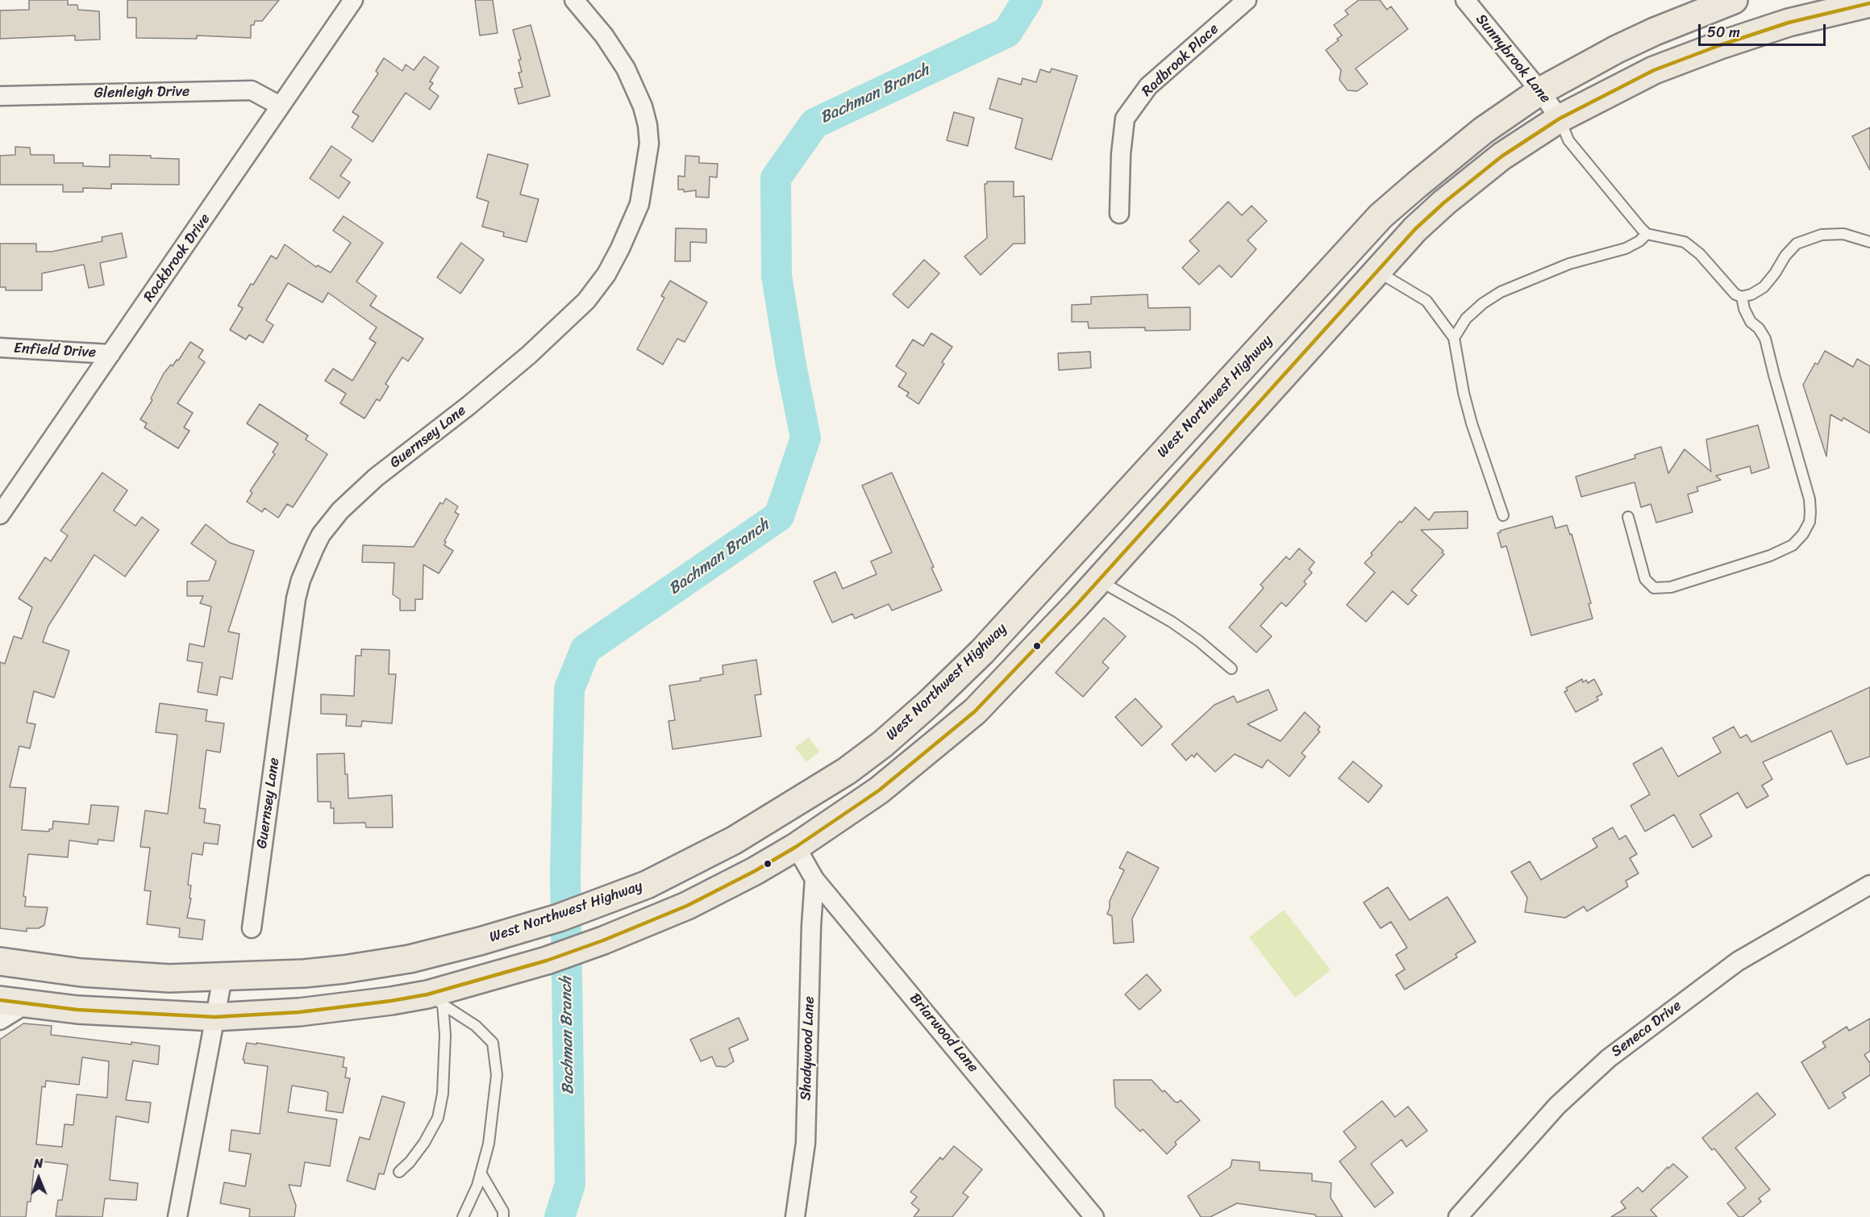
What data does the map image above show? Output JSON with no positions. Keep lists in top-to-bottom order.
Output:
{
  "streets": {
    "main road": ["West Northwest Highway"],
    "street": [
      "Sunnybrook Lane",
      "Radbrook Place",
      "Glenleigh Drive",
      "Rockbrook Drive",
      "Enfield Drive",
      "Guernsey Lane",
      "Seneca Drive",
      "Briarwood Lane",
      "Shadywood Lane"
    ]
  },
  "crossings": [
    ["Sunnybrook Lane", "West Northwest Highway"],
    ["Glenleigh Drive", "Rockbrook Drive"],
    ["Rockbrook Drive", "Enfield Drive"],
    ["Briarwood Lane", "Shadywood Lane"]
  ],
  "water": ["Bachman Branch"],
  "scale_bar": "50 m",
  "north": "top"
}
